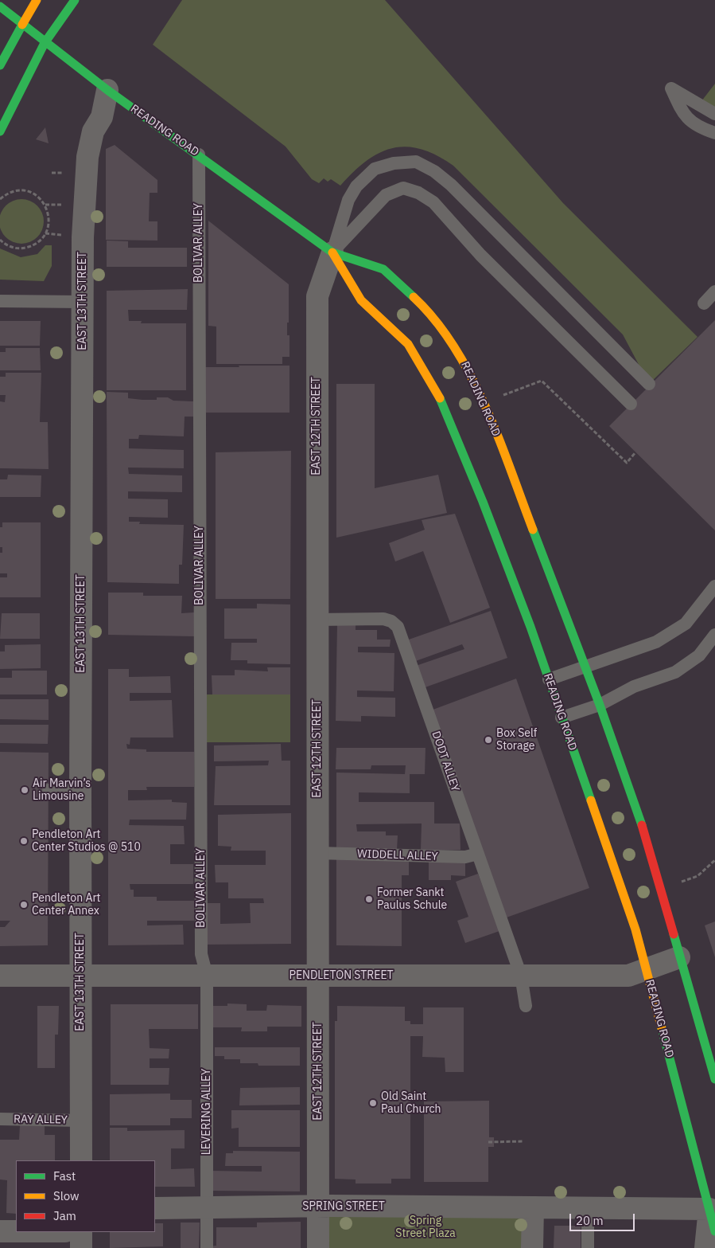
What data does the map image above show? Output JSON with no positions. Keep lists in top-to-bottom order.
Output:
{
  "streets": {
    "main road": ["READING ROAD"],
    "street": [
      "EAST 13TH STREET",
      "EAST 12TH STREET",
      "PENDLETON STREET",
      "SPRING STREET"
    ],
    "lane": [
      "BOLIVAR ALLEY",
      "DODT ALLEY",
      "WIDDELL ALLEY",
      "LEVERING ALLEY",
      "RAY ALLEY"
    ]
  },
  "crossings": [
    ["READING ROAD", "BOLIVAR ALLEY"],
    ["READING ROAD", "EAST 13TH STREET"],
    ["READING ROAD", "EAST 12TH STREET"],
    ["READING ROAD", "PENDLETON STREET"],
    ["READING ROAD", "SPRING STREET"],
    ["BOLIVAR ALLEY", "PENDLETON STREET"],
    ["BOLIVAR ALLEY", "LEVERING ALLEY"],
    ["EAST 13TH STREET", "PENDLETON STREET"],
    ["EAST 13TH STREET", "RAY ALLEY"],
    ["EAST 12TH STREET", "DODT ALLEY"],
    ["EAST 12TH STREET", "WIDDELL ALLEY"],
    ["EAST 12TH STREET", "PENDLETON STREET"],
    ["EAST 12TH STREET", "SPRING STREET"],
    ["DODT ALLEY", "WIDDELL ALLEY"],
    ["DODT ALLEY", "PENDLETON STREET"],
    ["PENDLETON STREET", "LEVERING ALLEY"],
    ["LEVERING ALLEY", "SPRING STREET"]
  ],
  "parks": ["Spring Street Plaza"],
  "places": [
    "Box Self Storage",
    "Air Marvin’s Limousine",
    "Pendleton Art Center Studios @ 510",
    "Former Sankt Paulus Schule",
    "Pendleton Art Center Annex",
    "Old Saint Paul Church"
  ],
  "legend": ["Fast", "Slow", "Jam"],
  "scale_bar": "20 m"
}
